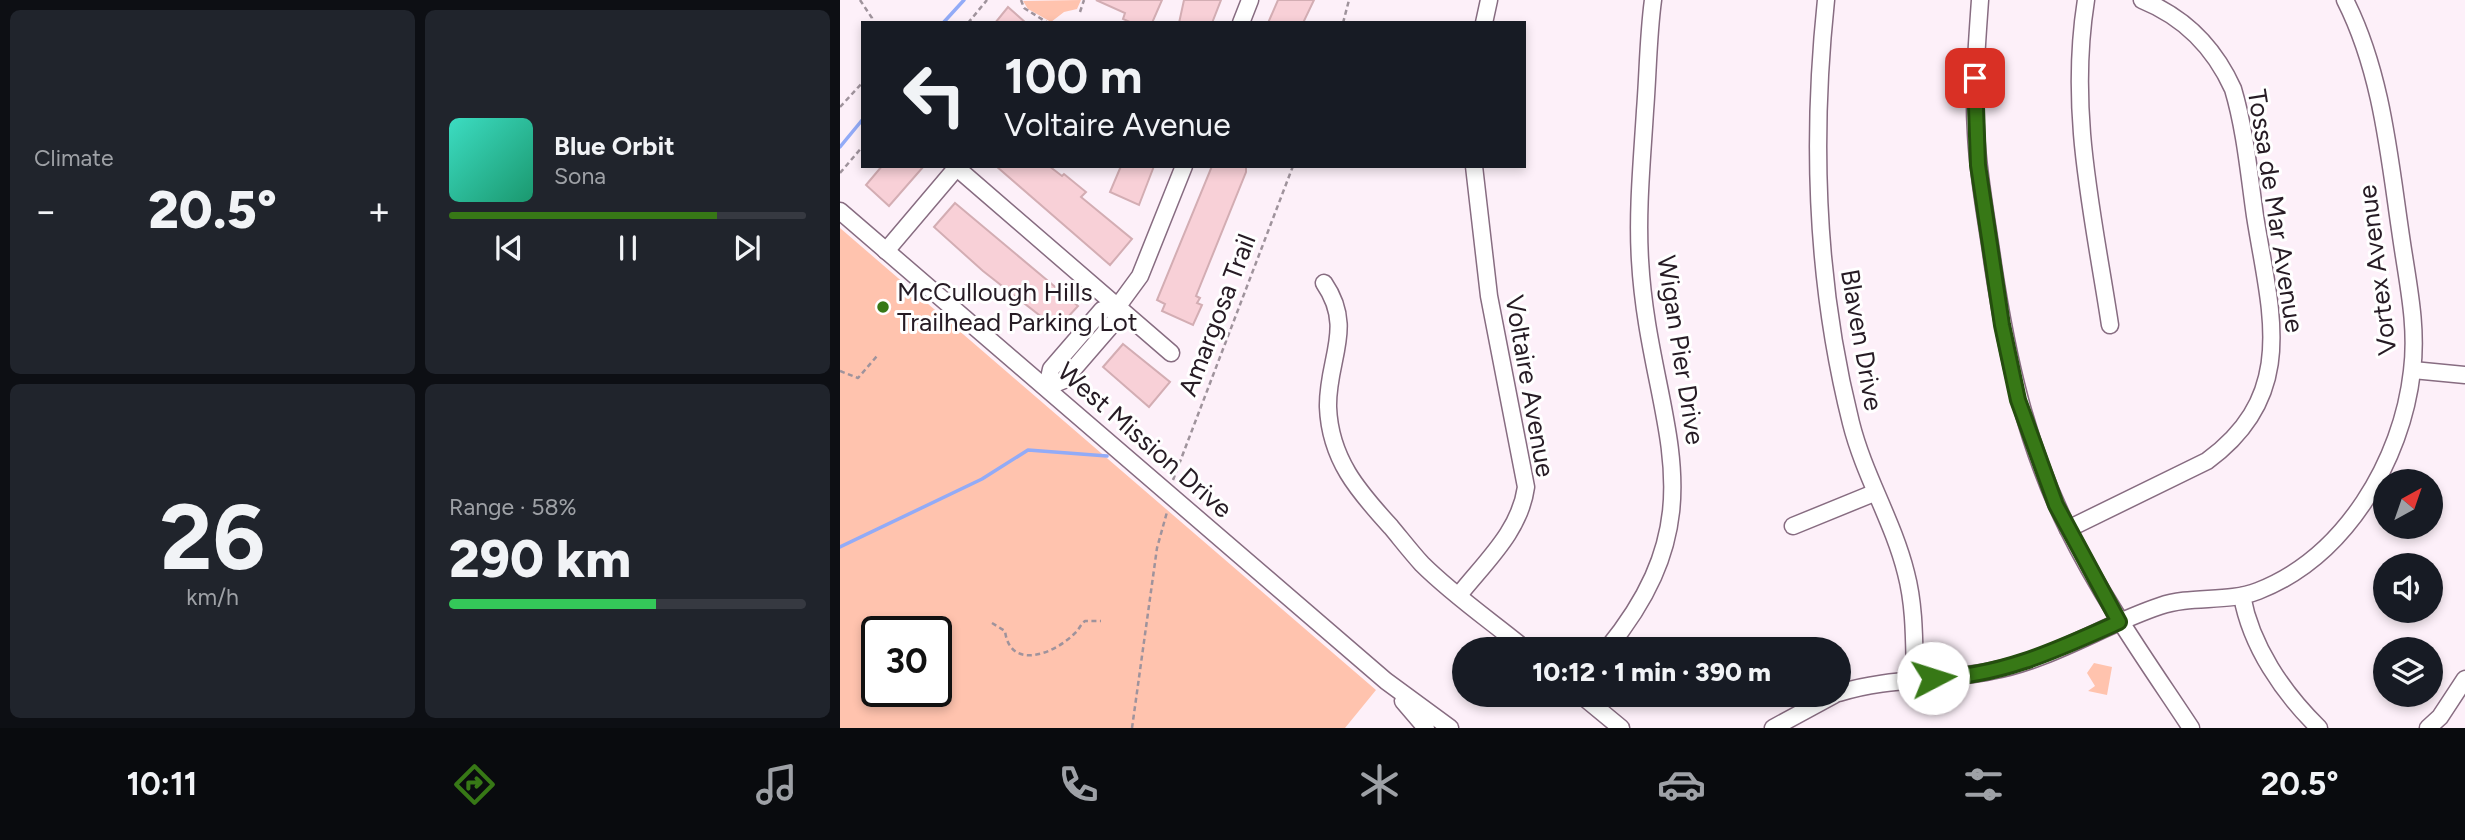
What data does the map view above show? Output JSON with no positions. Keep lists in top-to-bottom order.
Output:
{
  "streets": {
    "street": [
      "Tossa de Mar Avenue",
      "Vortex Avenue",
      "Blaven Drive",
      "Wigan Pier Drive",
      "Voltaire Avenue",
      "West Mission Drive"
    ],
    "path": ["Amargosa Trail"]
  },
  "crossings": [
    ["Vortex Avenue", "Blaven Drive"]
  ],
  "places": ["McCullough Hills Trailhead Parking Lot"],
  "north": "top right",
  "page": {
    "tile": [
      "Climate",
      ["26", "km/h"],
      ["Range · 58%", "290 km"]
    ],
    "turn": ["100 m", "Voltaire Avenue"],
    "song": ["Blue Orbit", "Sona"],
    "heat": ["−", "20.5°", "+"],
    "limit": "30",
    "trip": "10:12 · 1 min · 390 m",
    "tabs": ["10:11", "20.5°"]
  }
}
